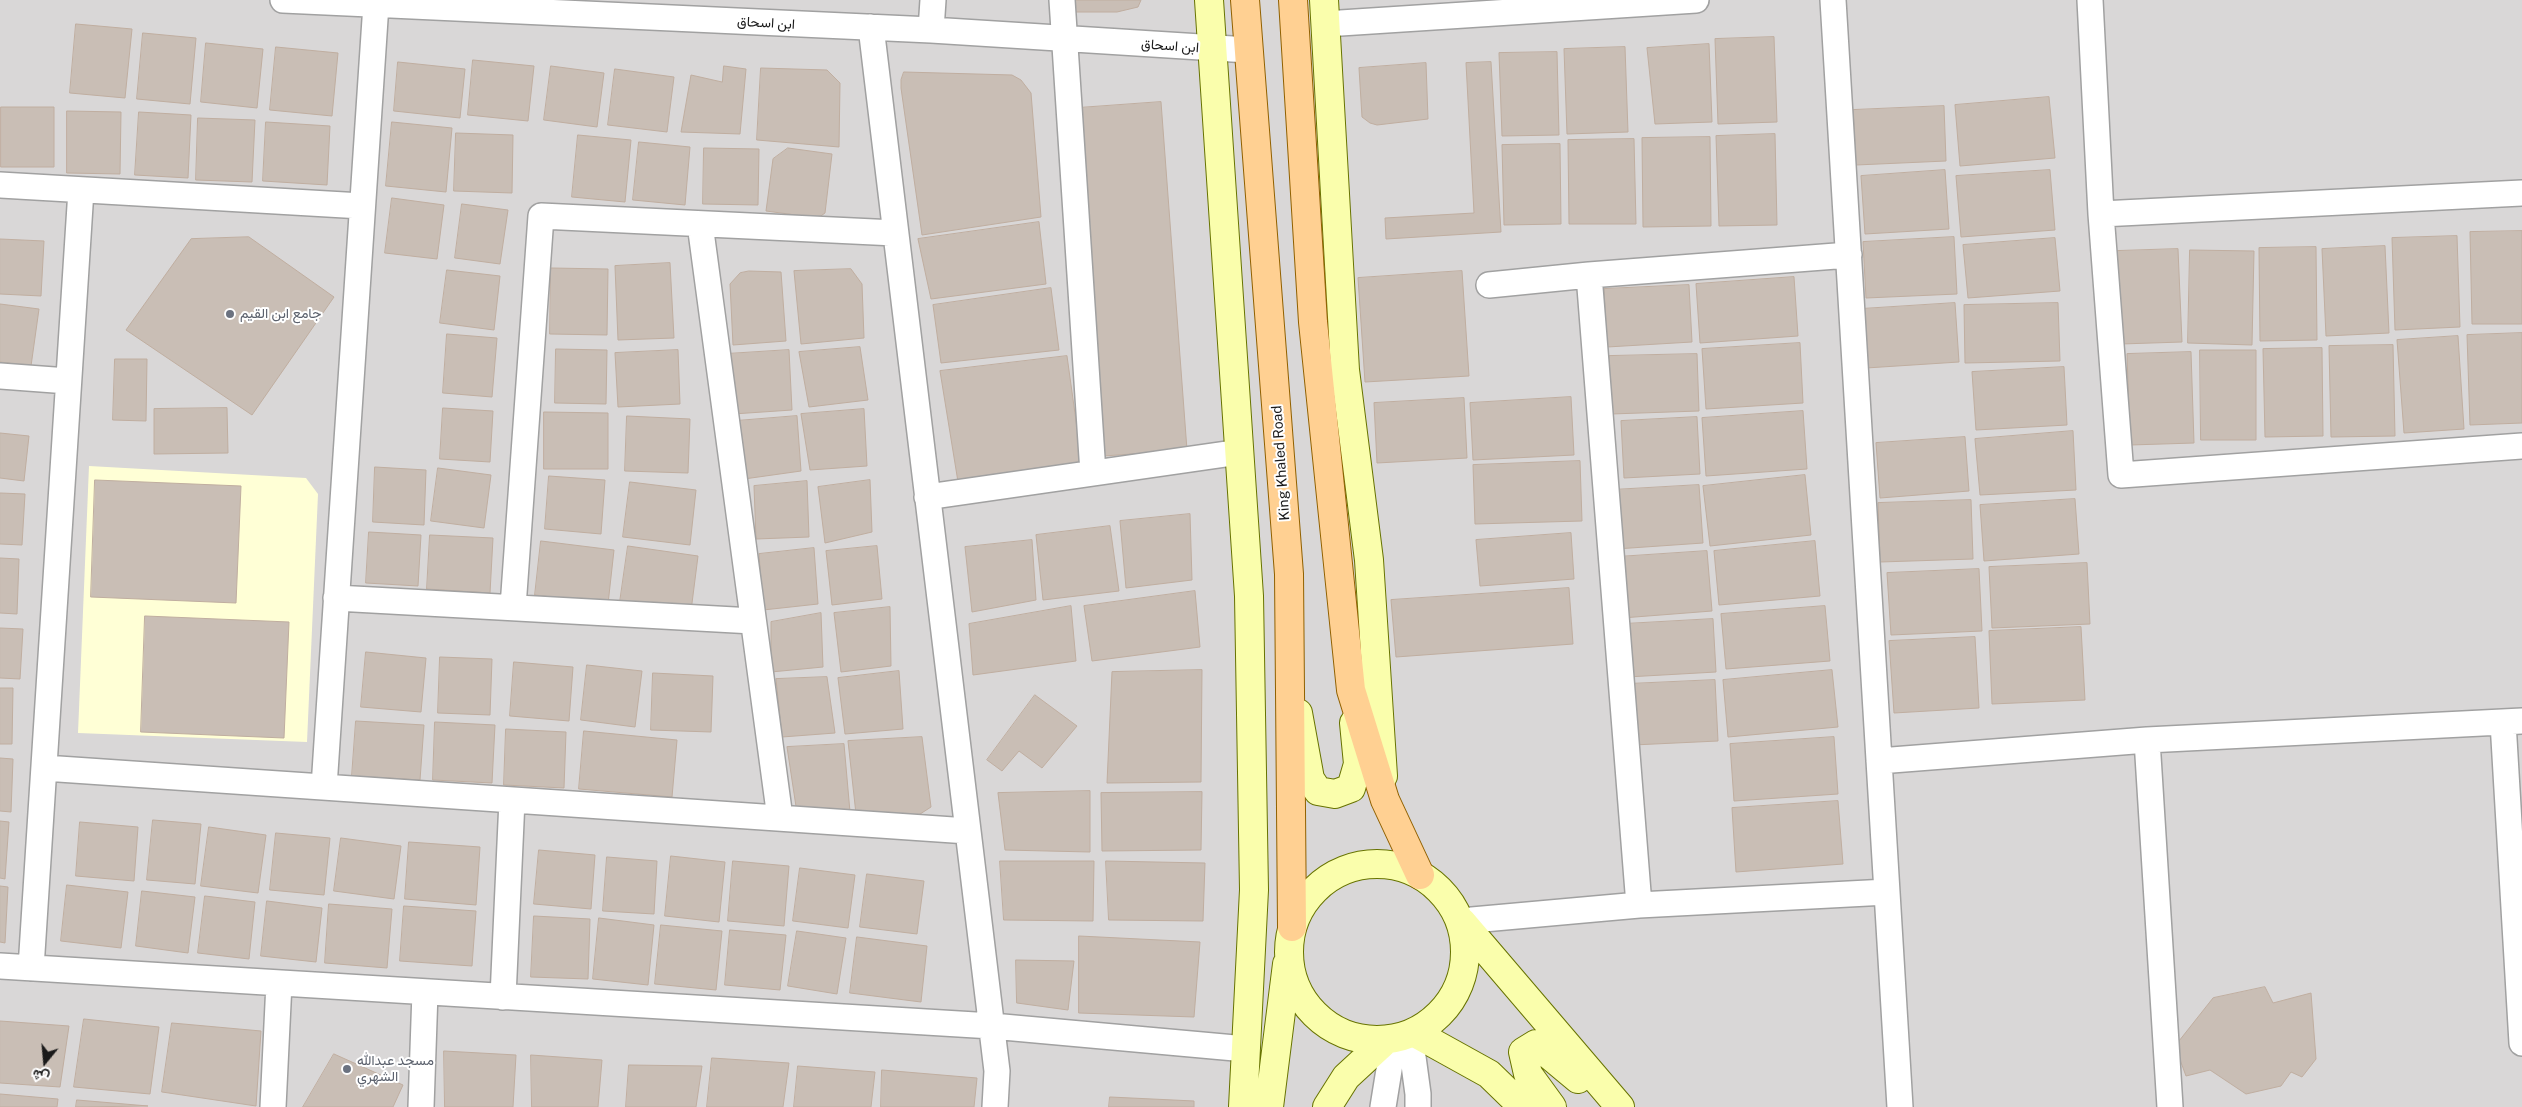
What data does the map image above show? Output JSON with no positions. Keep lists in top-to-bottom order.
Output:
{
  "streets": {
    "main road": ["King Khaled Road"],
    "street": ["ابن اسحاق"]
  },
  "crossings": [
    ["ابن اسحاق", "King Khaled Road"]
  ],
  "places": ["جامع ابن القيم", "مسجد عبدالله الشهري"],
  "north": "bottom"
}
